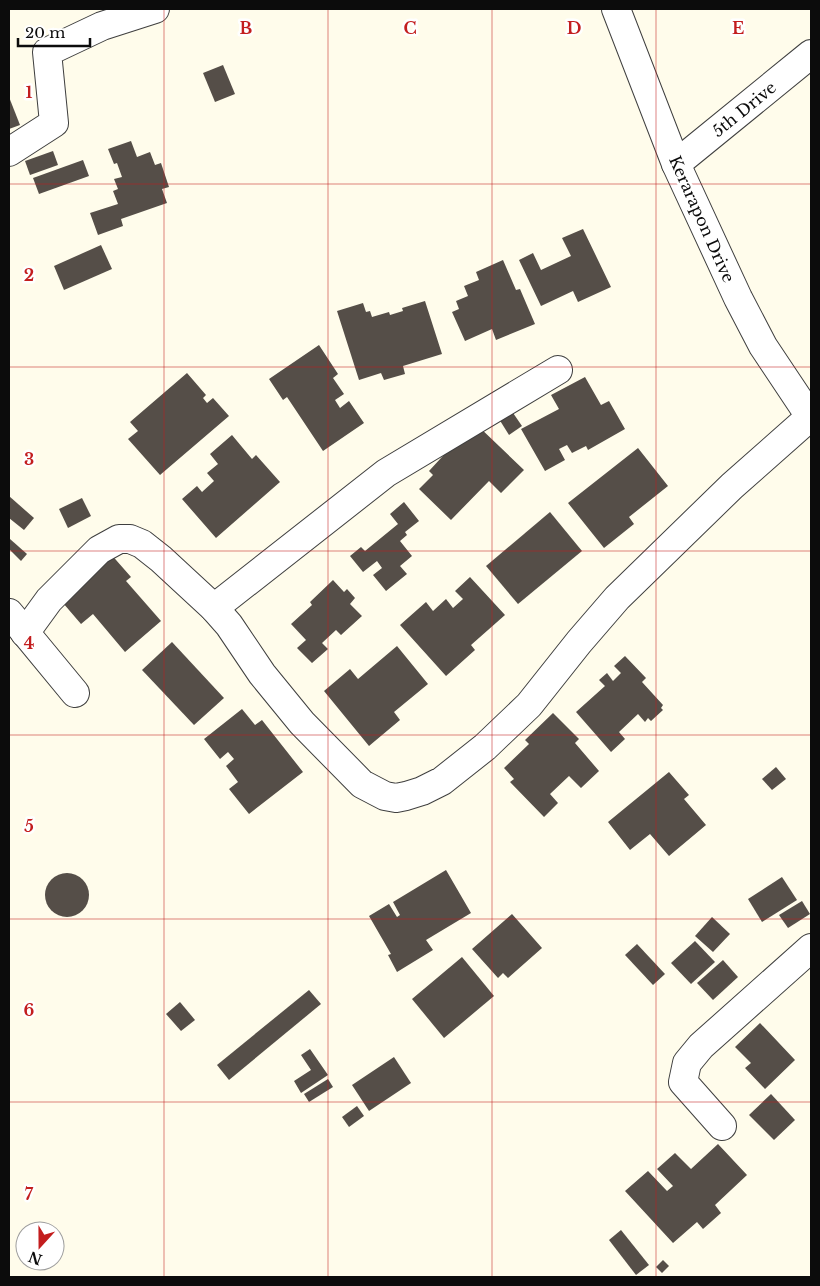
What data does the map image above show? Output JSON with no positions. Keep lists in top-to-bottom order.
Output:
{
  "streets": {
    "street": ["5th Drive", "Kerarapon Drive"]
  },
  "crossings": [
    ["5th Drive", "Kerarapon Drive"]
  ],
  "scale_bar": "20 m",
  "north": "bottom",
  "grid": {
    "columns": [
      "B",
      "C",
      "D",
      "E"
    ],
    "rows": [
      "1",
      "2",
      "3",
      "4",
      "5",
      "6",
      "7"
    ]
  }
}
